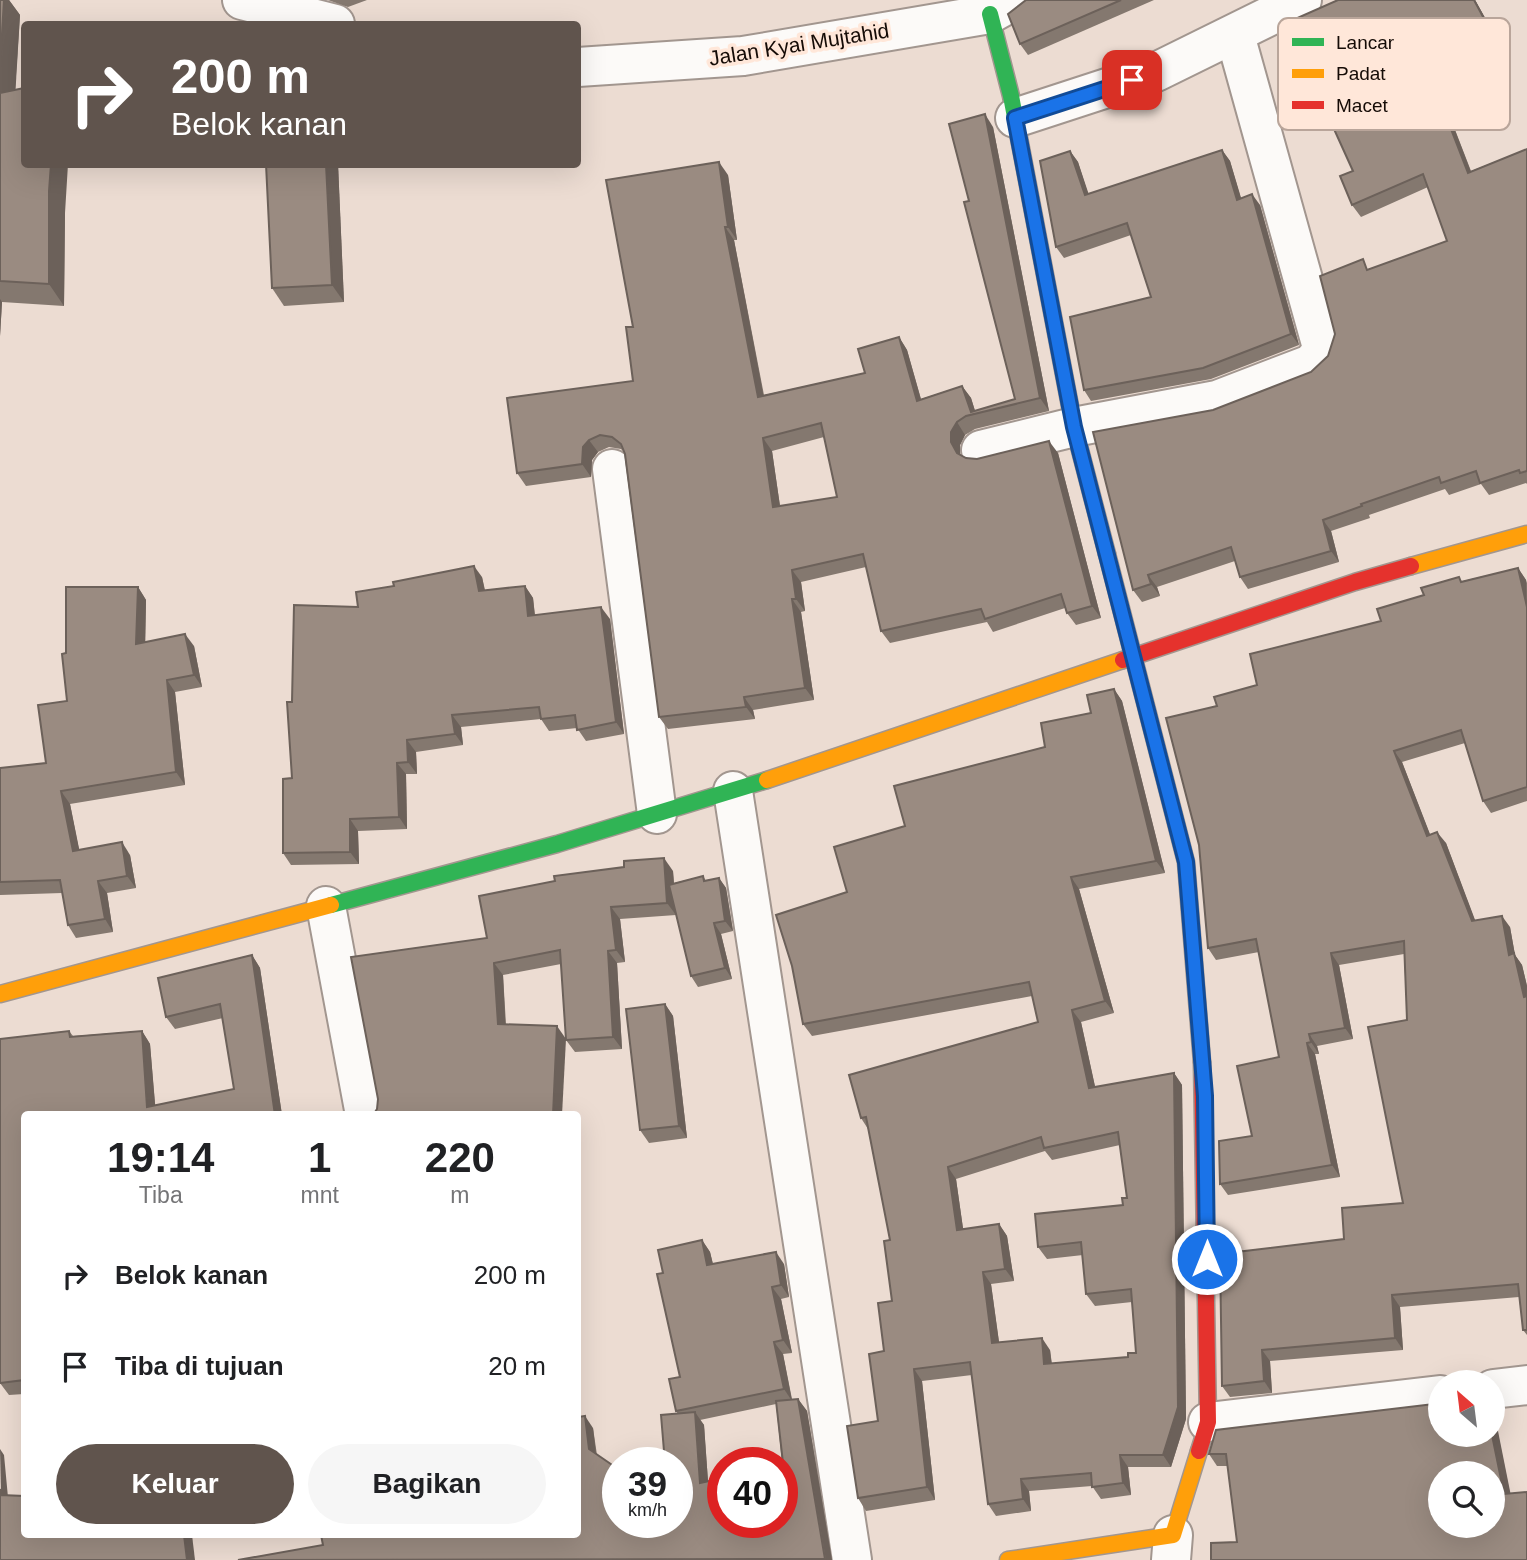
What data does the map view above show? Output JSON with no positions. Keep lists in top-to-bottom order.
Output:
{
  "streets": {
    "street": ["Jalan Kyai Mujtahid"]
  },
  "legend": ["Lancar", "Padat", "Macet"],
  "north": "top left",
  "page": {
    "turn": ["200 m", "Belok kanan"],
    "eta": [
      "19:14",
      "Tiba",
      "1",
      "mnt",
      "220",
      "m"
    ],
    "list": [
      {
        "name": "Belok kanan",
        "value": "200 m"
      },
      {
        "name": "Tiba di tujuan",
        "value": "20 m"
      }
    ],
    "buttons": ["Keluar", "Bagikan"],
    "speed": "39 km/h",
    "limit": "40"
  }
}
